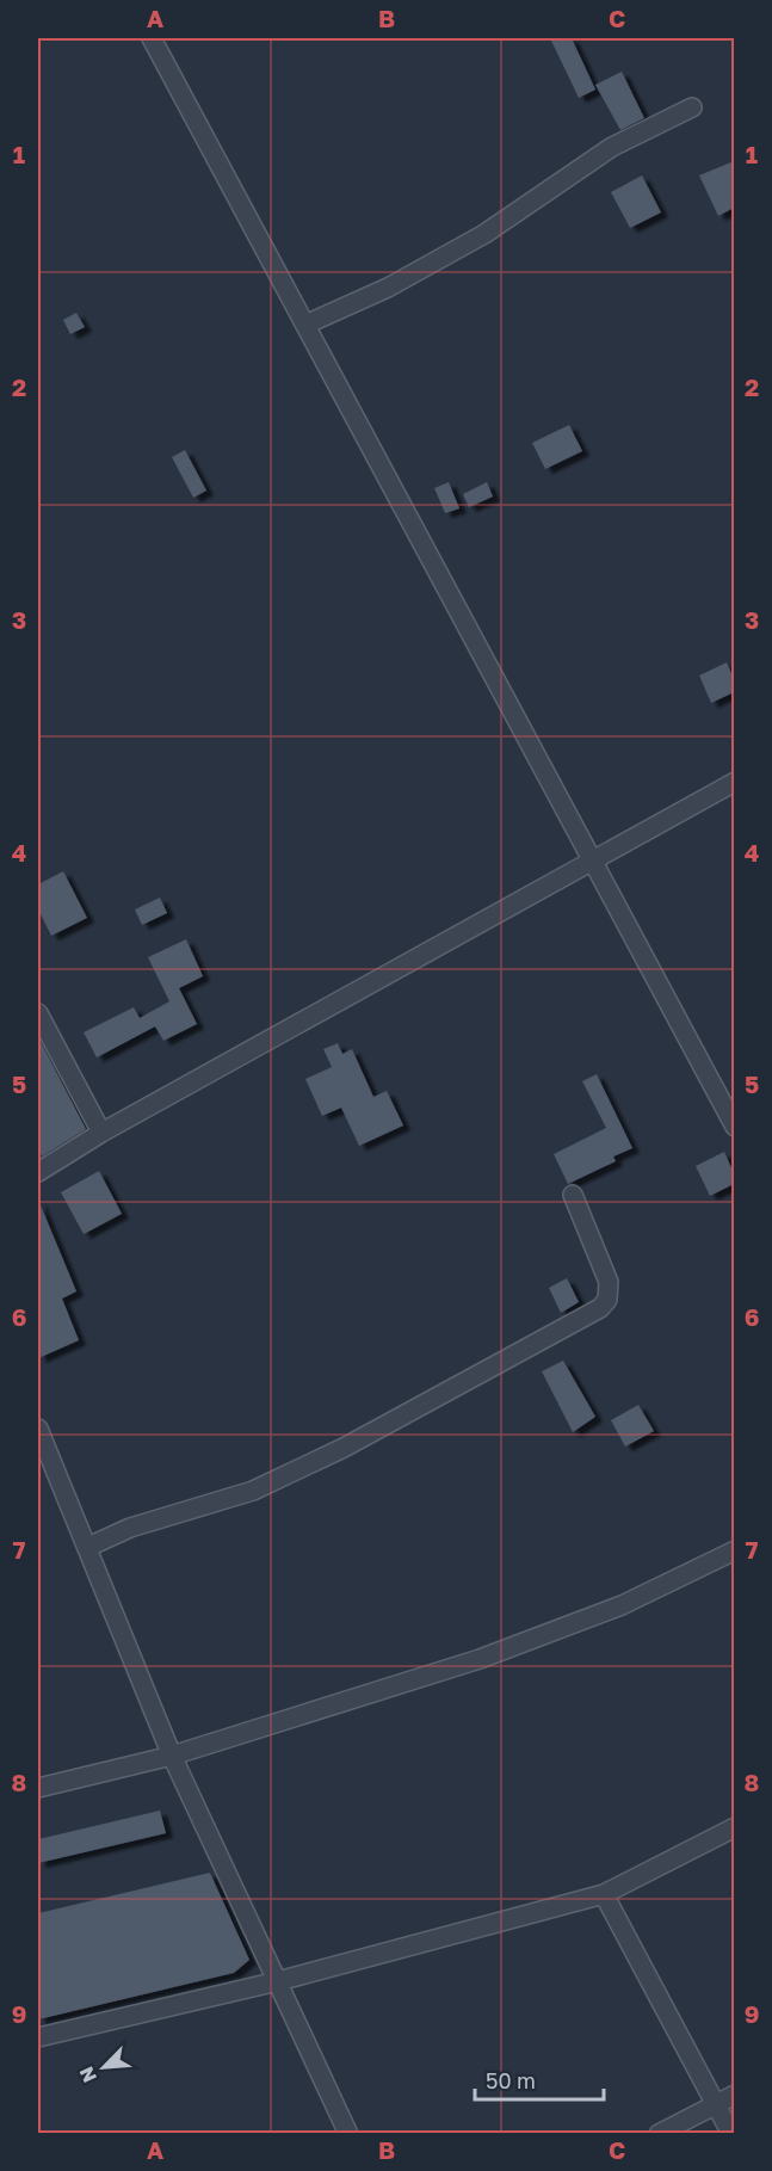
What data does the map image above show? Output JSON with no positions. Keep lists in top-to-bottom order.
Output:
{
  "scale_bar": "50 m",
  "north": "bottom left",
  "grid": {
    "columns": ["A", "B", "C"],
    "rows": [
      "1",
      "2",
      "3",
      "4",
      "5",
      "6",
      "7",
      "8",
      "9"
    ]
  }
}
